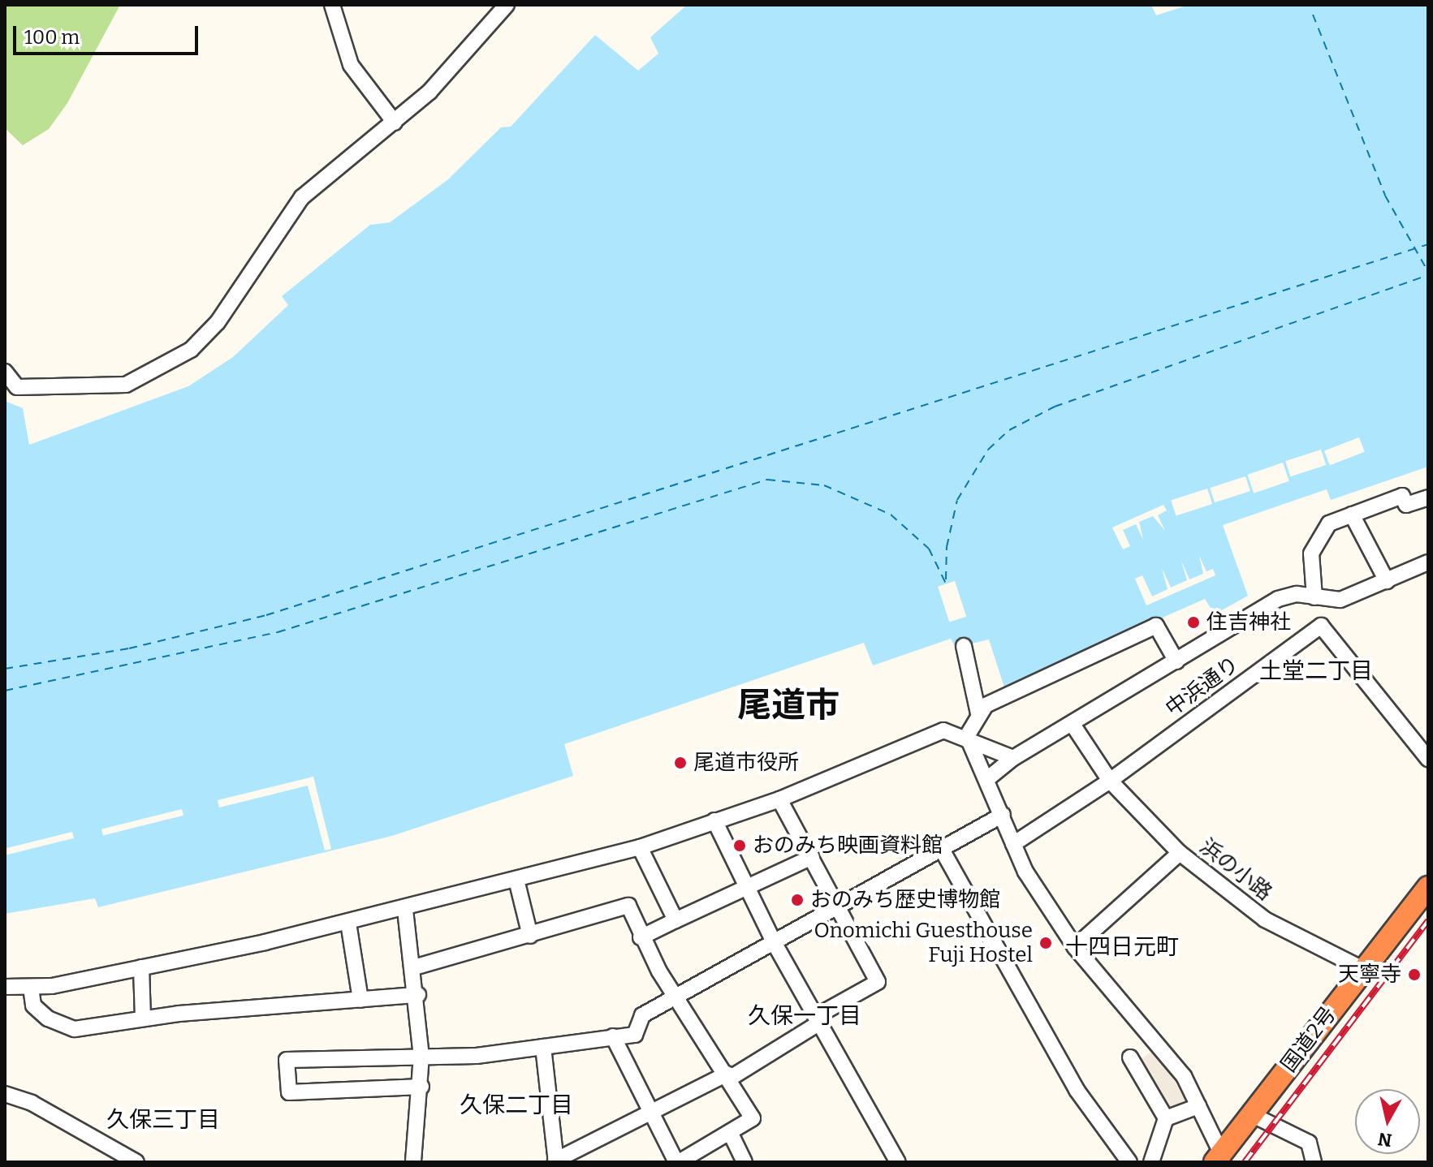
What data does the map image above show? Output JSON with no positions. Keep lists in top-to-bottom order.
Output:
{
  "streets": {
    "highway": ["国道2号"],
    "street": ["中浜通り", "浜の小路"]
  },
  "crossings": [
    ["中浜通り", "浜の小路"],
    ["浜の小路", "国道2号"]
  ],
  "districts": [
    "土堂二丁目",
    "尾道市",
    "十四日元町",
    "久保一丁目",
    "久保二丁目",
    "久保三丁目"
  ],
  "places": [
    "住吉神社",
    "尾道市役所",
    "おのみち映画資料館",
    "おのみち歴史博物館",
    "Onomichi Guesthouse Fuji Hostel",
    "天寧寺"
  ],
  "scale_bar": "100 m",
  "north": "bottom"
}
